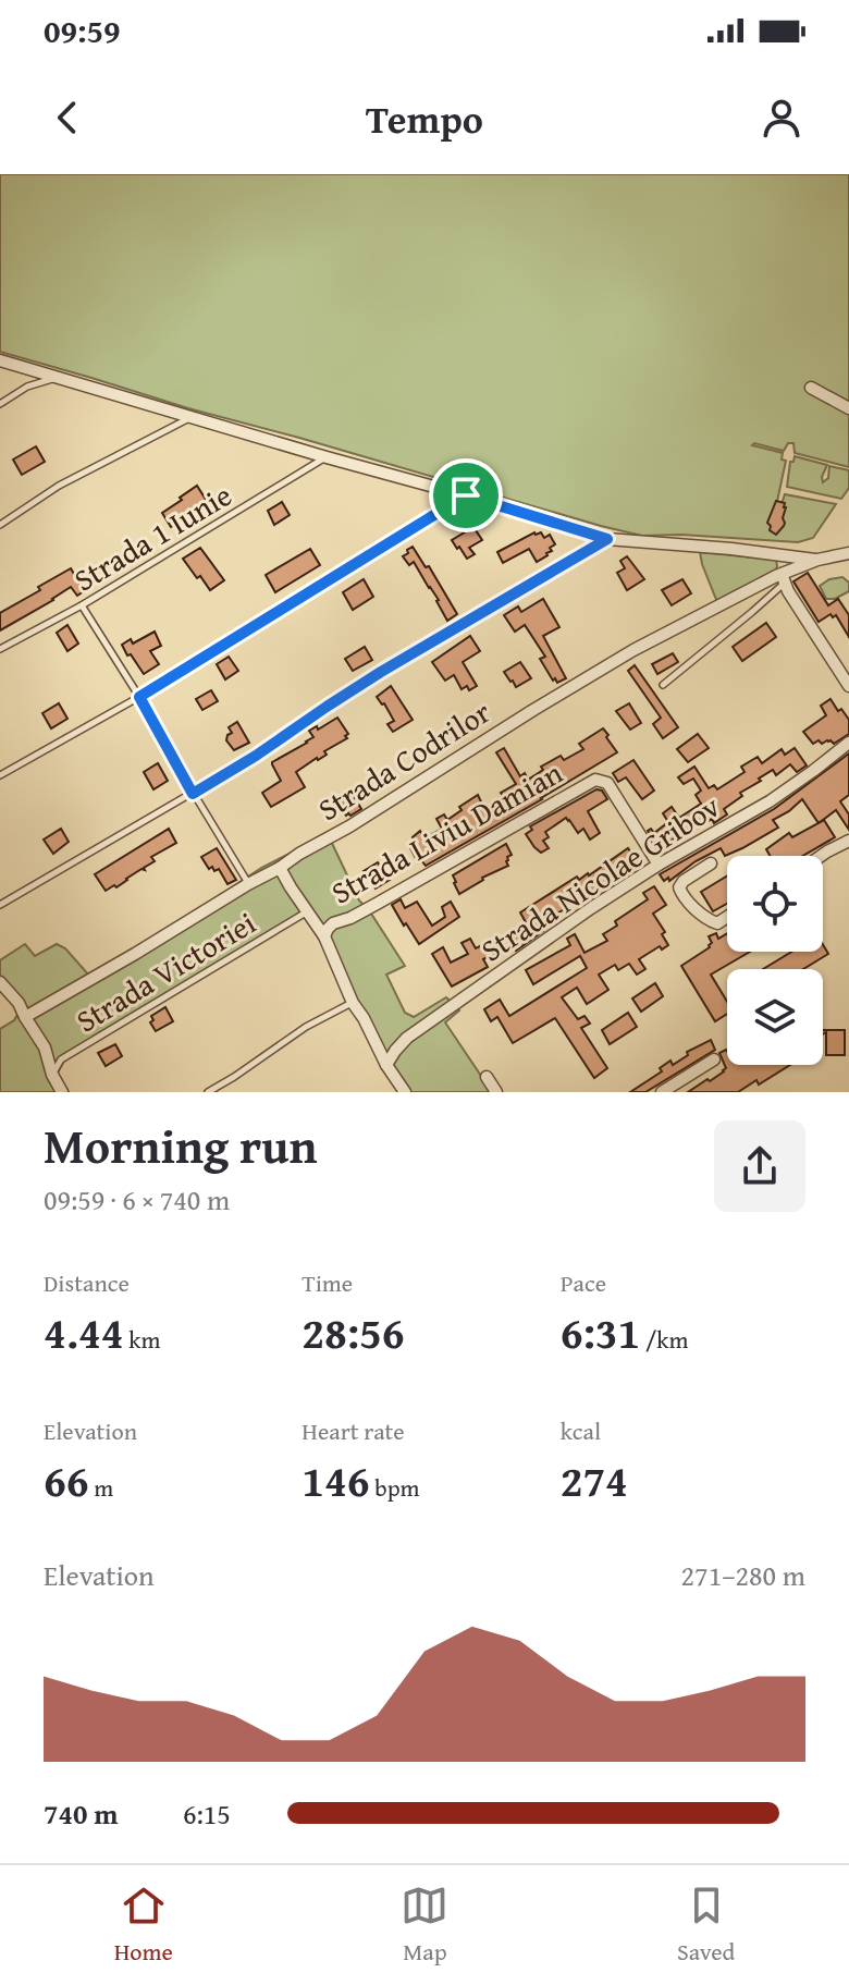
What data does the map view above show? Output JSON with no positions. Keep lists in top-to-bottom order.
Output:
{
  "streets": {
    "street": ["Strada Codrilor", "Strada Liviu Damian", "Strada Nicolae Gribov"],
    "lane": ["Strada 1 Iunie", "Strada Victoriei"]
  },
  "crossings": [
    ["Strada Liviu Damian", "Strada Nicolae Gribov"]
  ],
  "page": {
    "status": "09:59",
    "header": "Tempo",
    "heading": ["Morning run", "09:59 · 6 × 740 m"],
    "stats": [
      ["Distance", "4.44 km"],
      ["Time", "28:56"],
      ["Pace", "6:31 /km"],
      ["Elevation", "66 m"],
      ["Heart rate", "146 bpm"],
      ["kcal", "274"]
    ],
    "chart": ["Elevation", "271–280 m"],
    "list": [
      {
        "name": "740 m",
        "note": "6:15"
      }
    ],
    "tabs": ["Home", "Map", "Saved"]
  }
}
